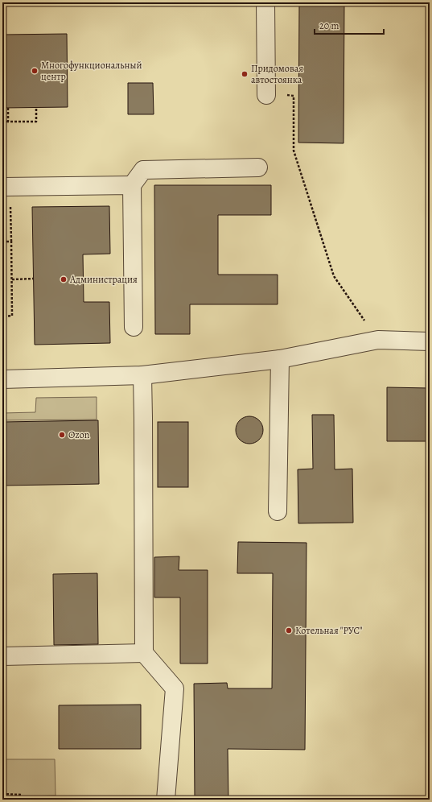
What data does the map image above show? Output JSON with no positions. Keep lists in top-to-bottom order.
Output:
{
  "places": [
    "Многофункциональный центр",
    "Придомовая автостоянка",
    "Администрация",
    "Ozon",
    "Котельная \"РУС\""
  ],
  "scale_bar": "20 m"
}
